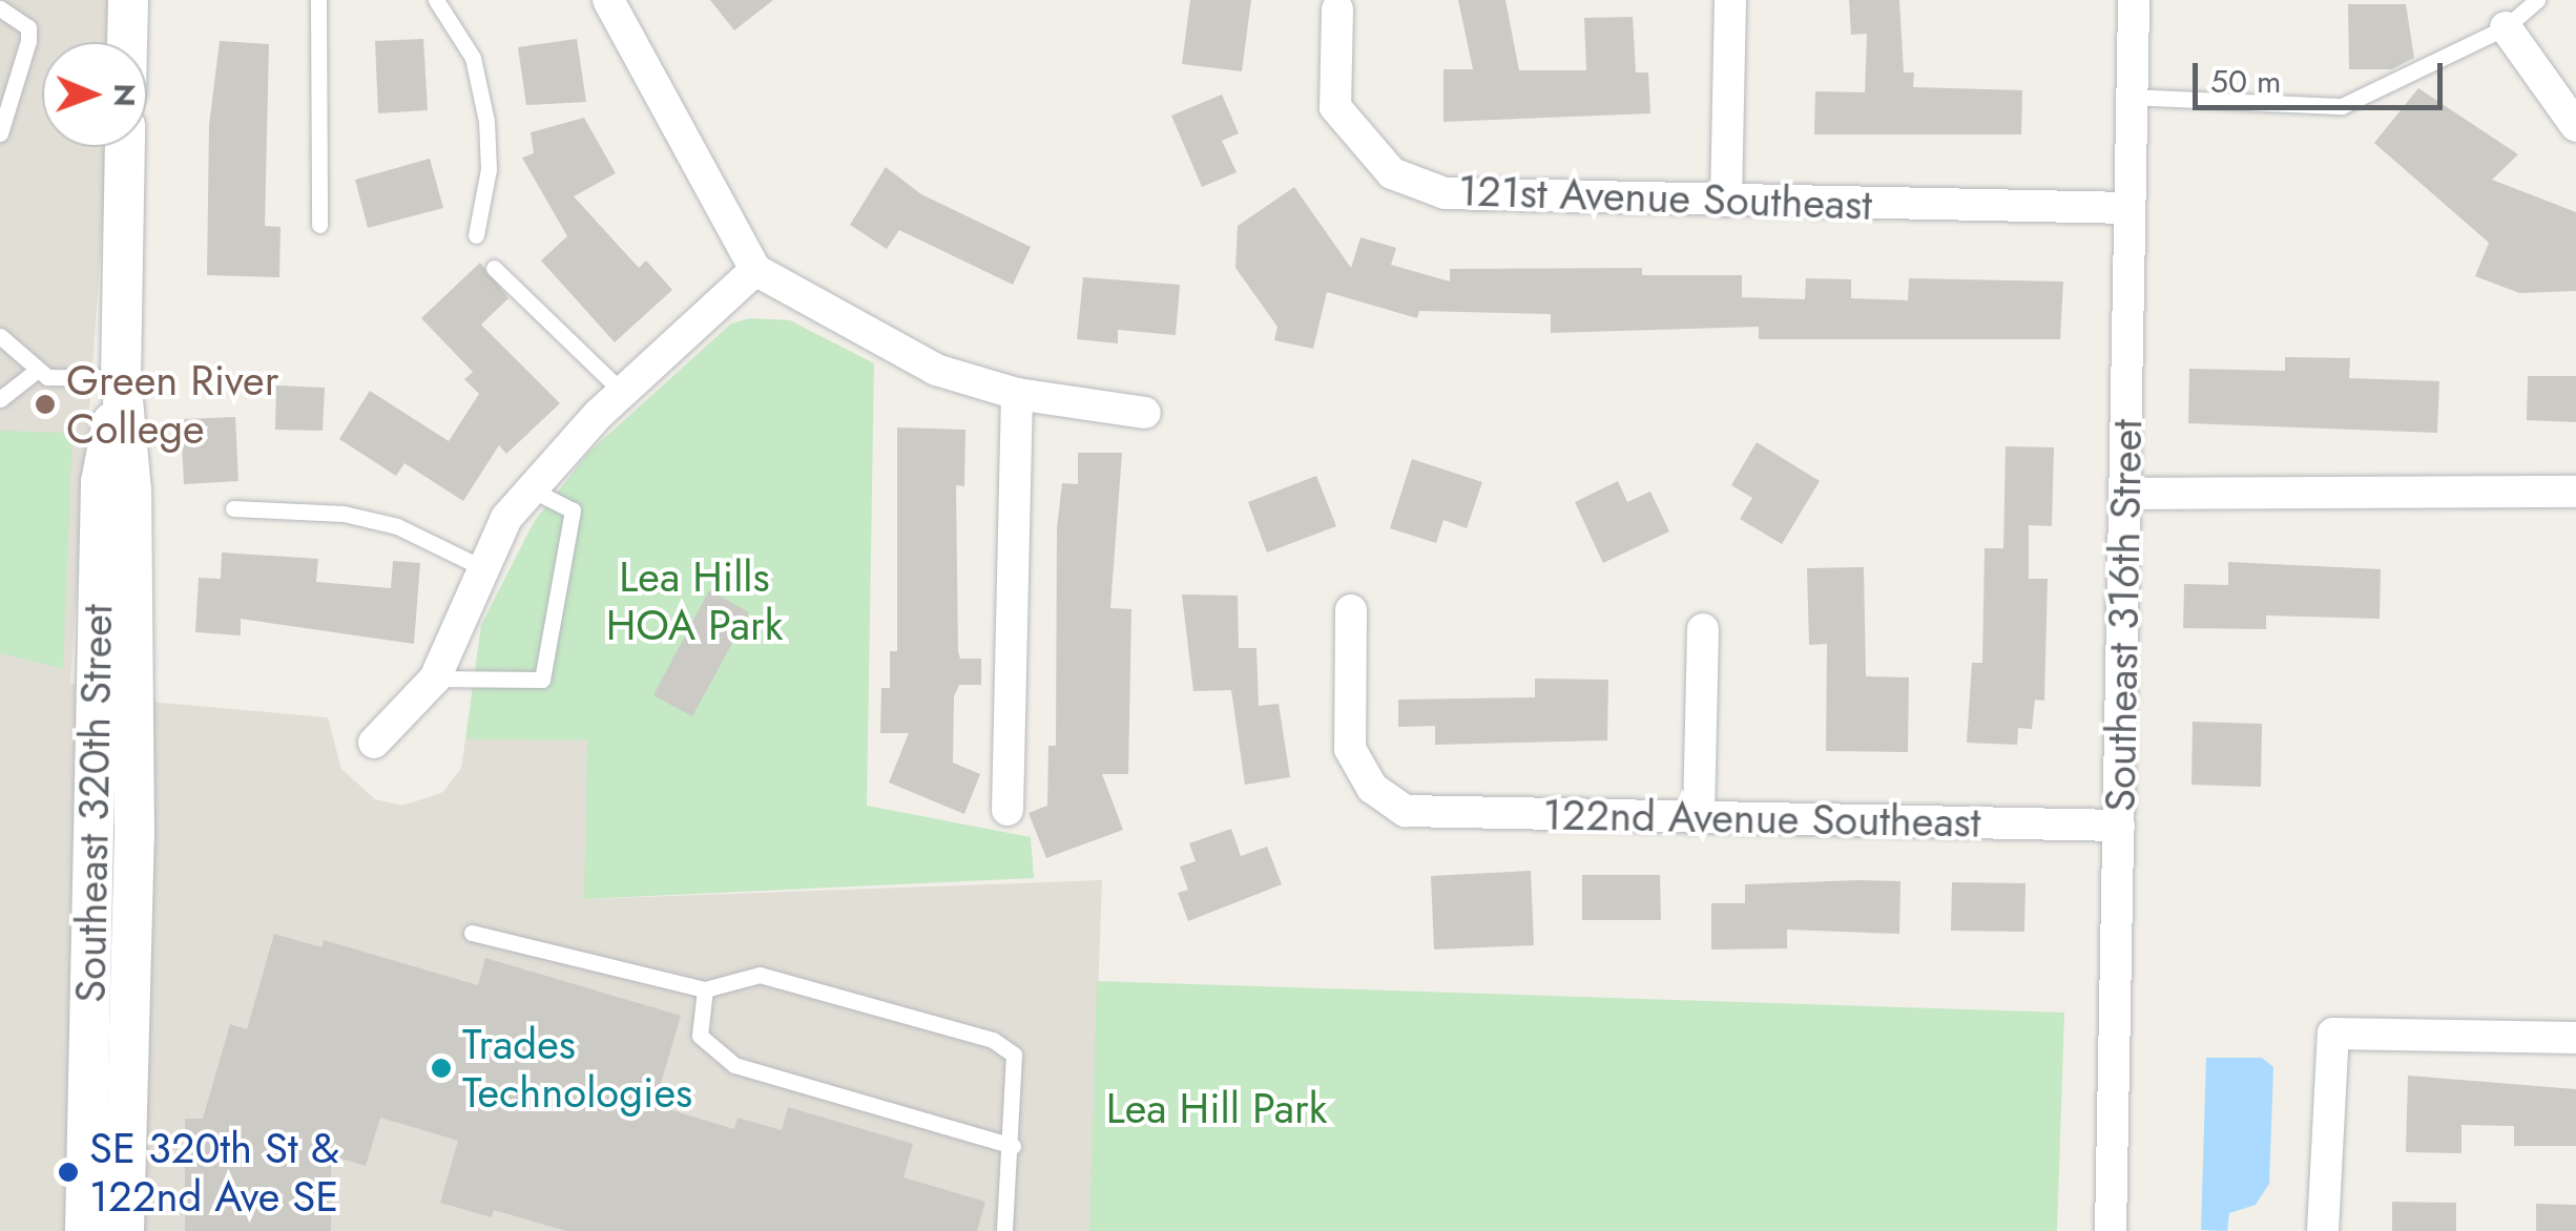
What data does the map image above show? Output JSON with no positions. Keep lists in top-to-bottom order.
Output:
{
  "streets": {
    "street": [
      "121st Avenue Southeast",
      "Southeast 316th Street",
      "Southeast 320th Street",
      "122nd Avenue Southeast"
    ]
  },
  "crossings": [
    ["121st Avenue Southeast", "Southeast 316th Street"],
    ["Southeast 316th Street", "122nd Avenue Southeast"]
  ],
  "parks": ["Lea Hills HOA Park", "Lea Hill Park"],
  "places": ["Green River College", "Trades Technologies", "SE 320th St & 122nd Ave SE"],
  "scale_bar": "50 m",
  "north": "right"
}
